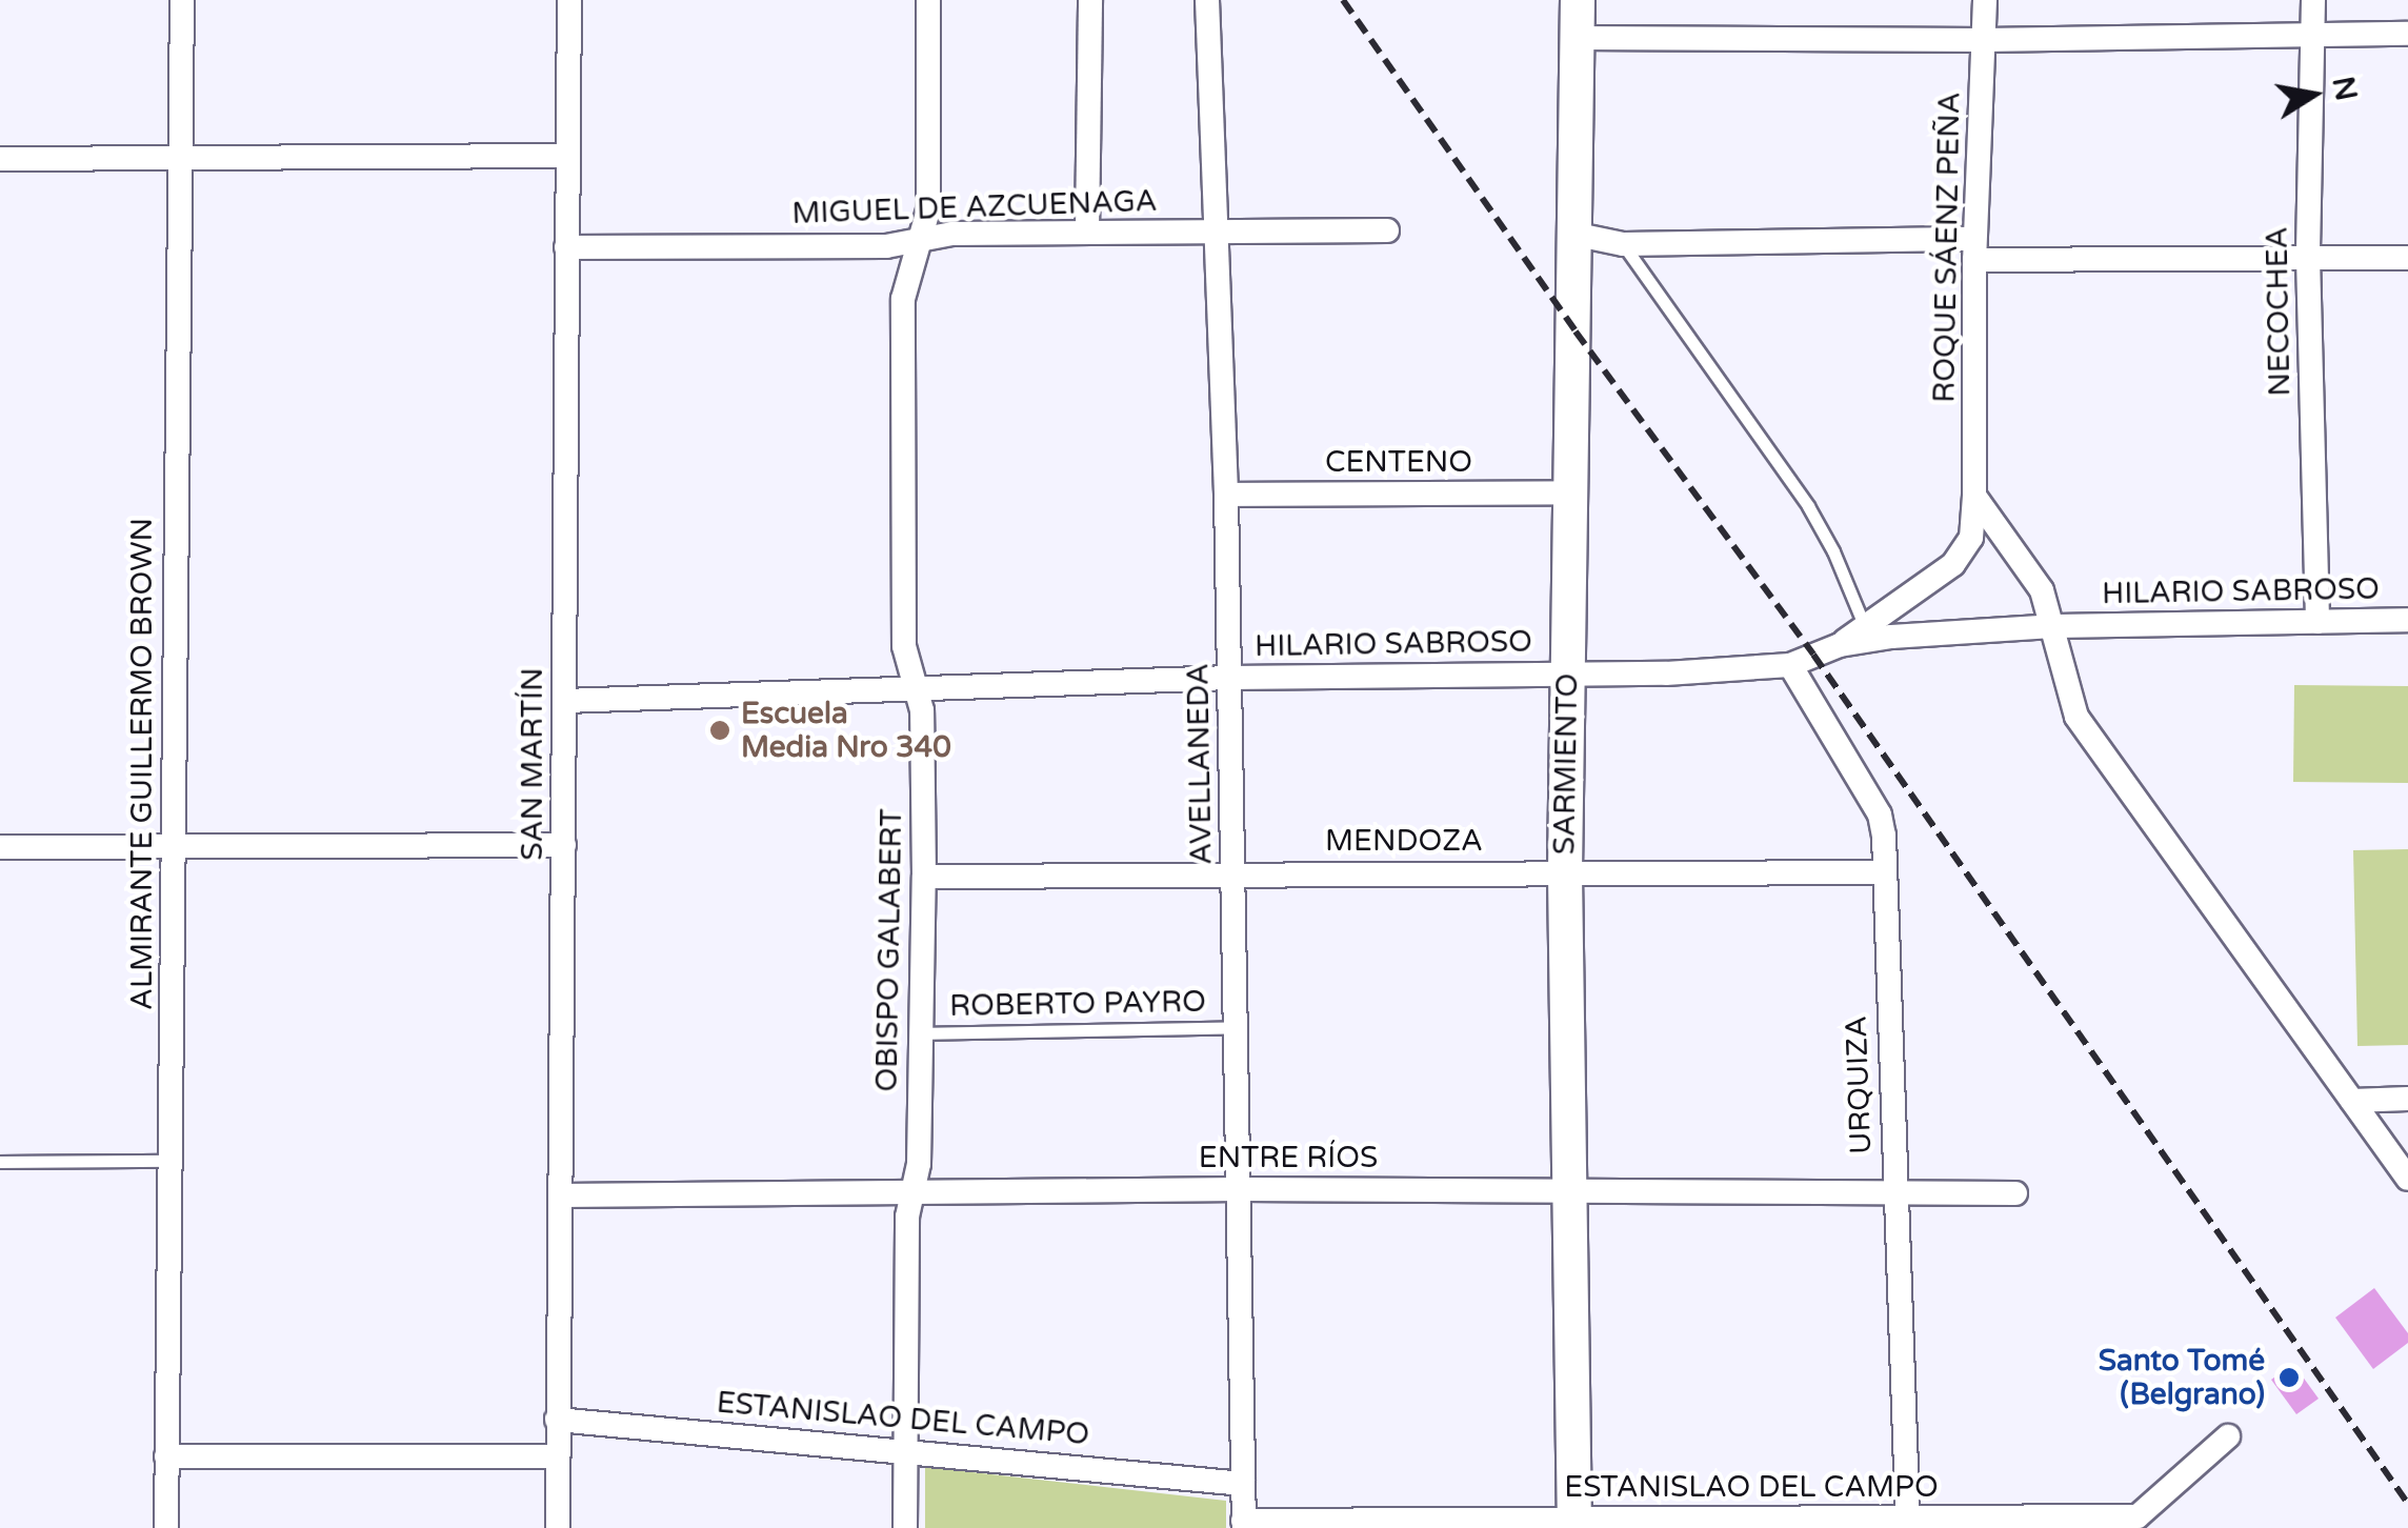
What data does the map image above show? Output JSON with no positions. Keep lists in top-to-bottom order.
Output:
{
  "streets": {
    "street": [
      "MIGUEL DE AZCUENAGA",
      "ROQUE SÁENZ PEÑA",
      "NECOCHEA",
      "CENTENO",
      "HILARIO SABROSO",
      "ALMIRANTE GUILLERMO BROWN",
      "SAN MARTÍN",
      "AVELLANEDA",
      "SARMIENTO",
      "MENDOZA",
      "OBISPO GALABERT",
      "URQUIZA",
      "ENTRE RÍOS",
      "ESTANISLAO DEL CAMPO"
    ],
    "lane": ["ROBERTO PAYRO"]
  },
  "crossings": [
    ["MIGUEL DE AZCUENAGA", "SAN MARTÍN"],
    ["MIGUEL DE AZCUENAGA", "AVELLANEDA"],
    ["MIGUEL DE AZCUENAGA", "OBISPO GALABERT"],
    ["ROQUE SÁENZ PEÑA", "HILARIO SABROSO"],
    ["NECOCHEA", "HILARIO SABROSO"],
    ["CENTENO", "AVELLANEDA"],
    ["CENTENO", "SARMIENTO"],
    ["HILARIO SABROSO", "SAN MARTÍN"],
    ["HILARIO SABROSO", "AVELLANEDA"],
    ["HILARIO SABROSO", "SARMIENTO"],
    ["HILARIO SABROSO", "OBISPO GALABERT"],
    ["HILARIO SABROSO", "URQUIZA"],
    ["SAN MARTÍN", "ENTRE RÍOS"],
    ["SAN MARTÍN", "ESTANISLAO DEL CAMPO"],
    ["AVELLANEDA", "MENDOZA"],
    ["AVELLANEDA", "ROBERTO PAYRO"],
    ["AVELLANEDA", "ENTRE RÍOS"],
    ["AVELLANEDA", "ESTANISLAO DEL CAMPO"],
    ["SARMIENTO", "MENDOZA"],
    ["SARMIENTO", "ENTRE RÍOS"],
    ["SARMIENTO", "ESTANISLAO DEL CAMPO"],
    ["MENDOZA", "OBISPO GALABERT"],
    ["MENDOZA", "URQUIZA"],
    ["OBISPO GALABERT", "ROBERTO PAYRO"],
    ["OBISPO GALABERT", "ENTRE RÍOS"],
    ["OBISPO GALABERT", "ESTANISLAO DEL CAMPO"],
    ["URQUIZA", "ENTRE RÍOS"],
    ["URQUIZA", "ESTANISLAO DEL CAMPO"]
  ],
  "places": ["Escuela Media Nro 340", "Santo Tomé (Belgrano)"],
  "north": "right"
}
